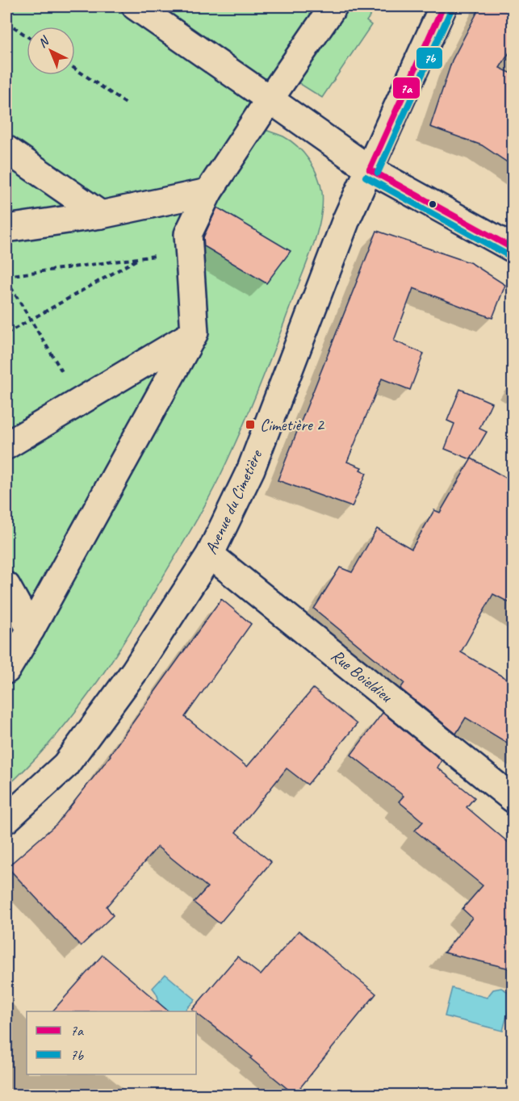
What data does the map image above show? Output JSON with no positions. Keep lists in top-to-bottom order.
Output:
{
  "streets": {
    "street": ["Avenue du Cimetière", "Rue Boieldieu"]
  },
  "crossings": [
    ["Avenue du Cimetière", "Rue Boieldieu"]
  ],
  "places": {
    "transit": ["Cimetière 2"]
  },
  "lines": ["transit line 7a", "transit line 7b"],
  "legend": ["7a", "7b"],
  "north": "top left"
}
